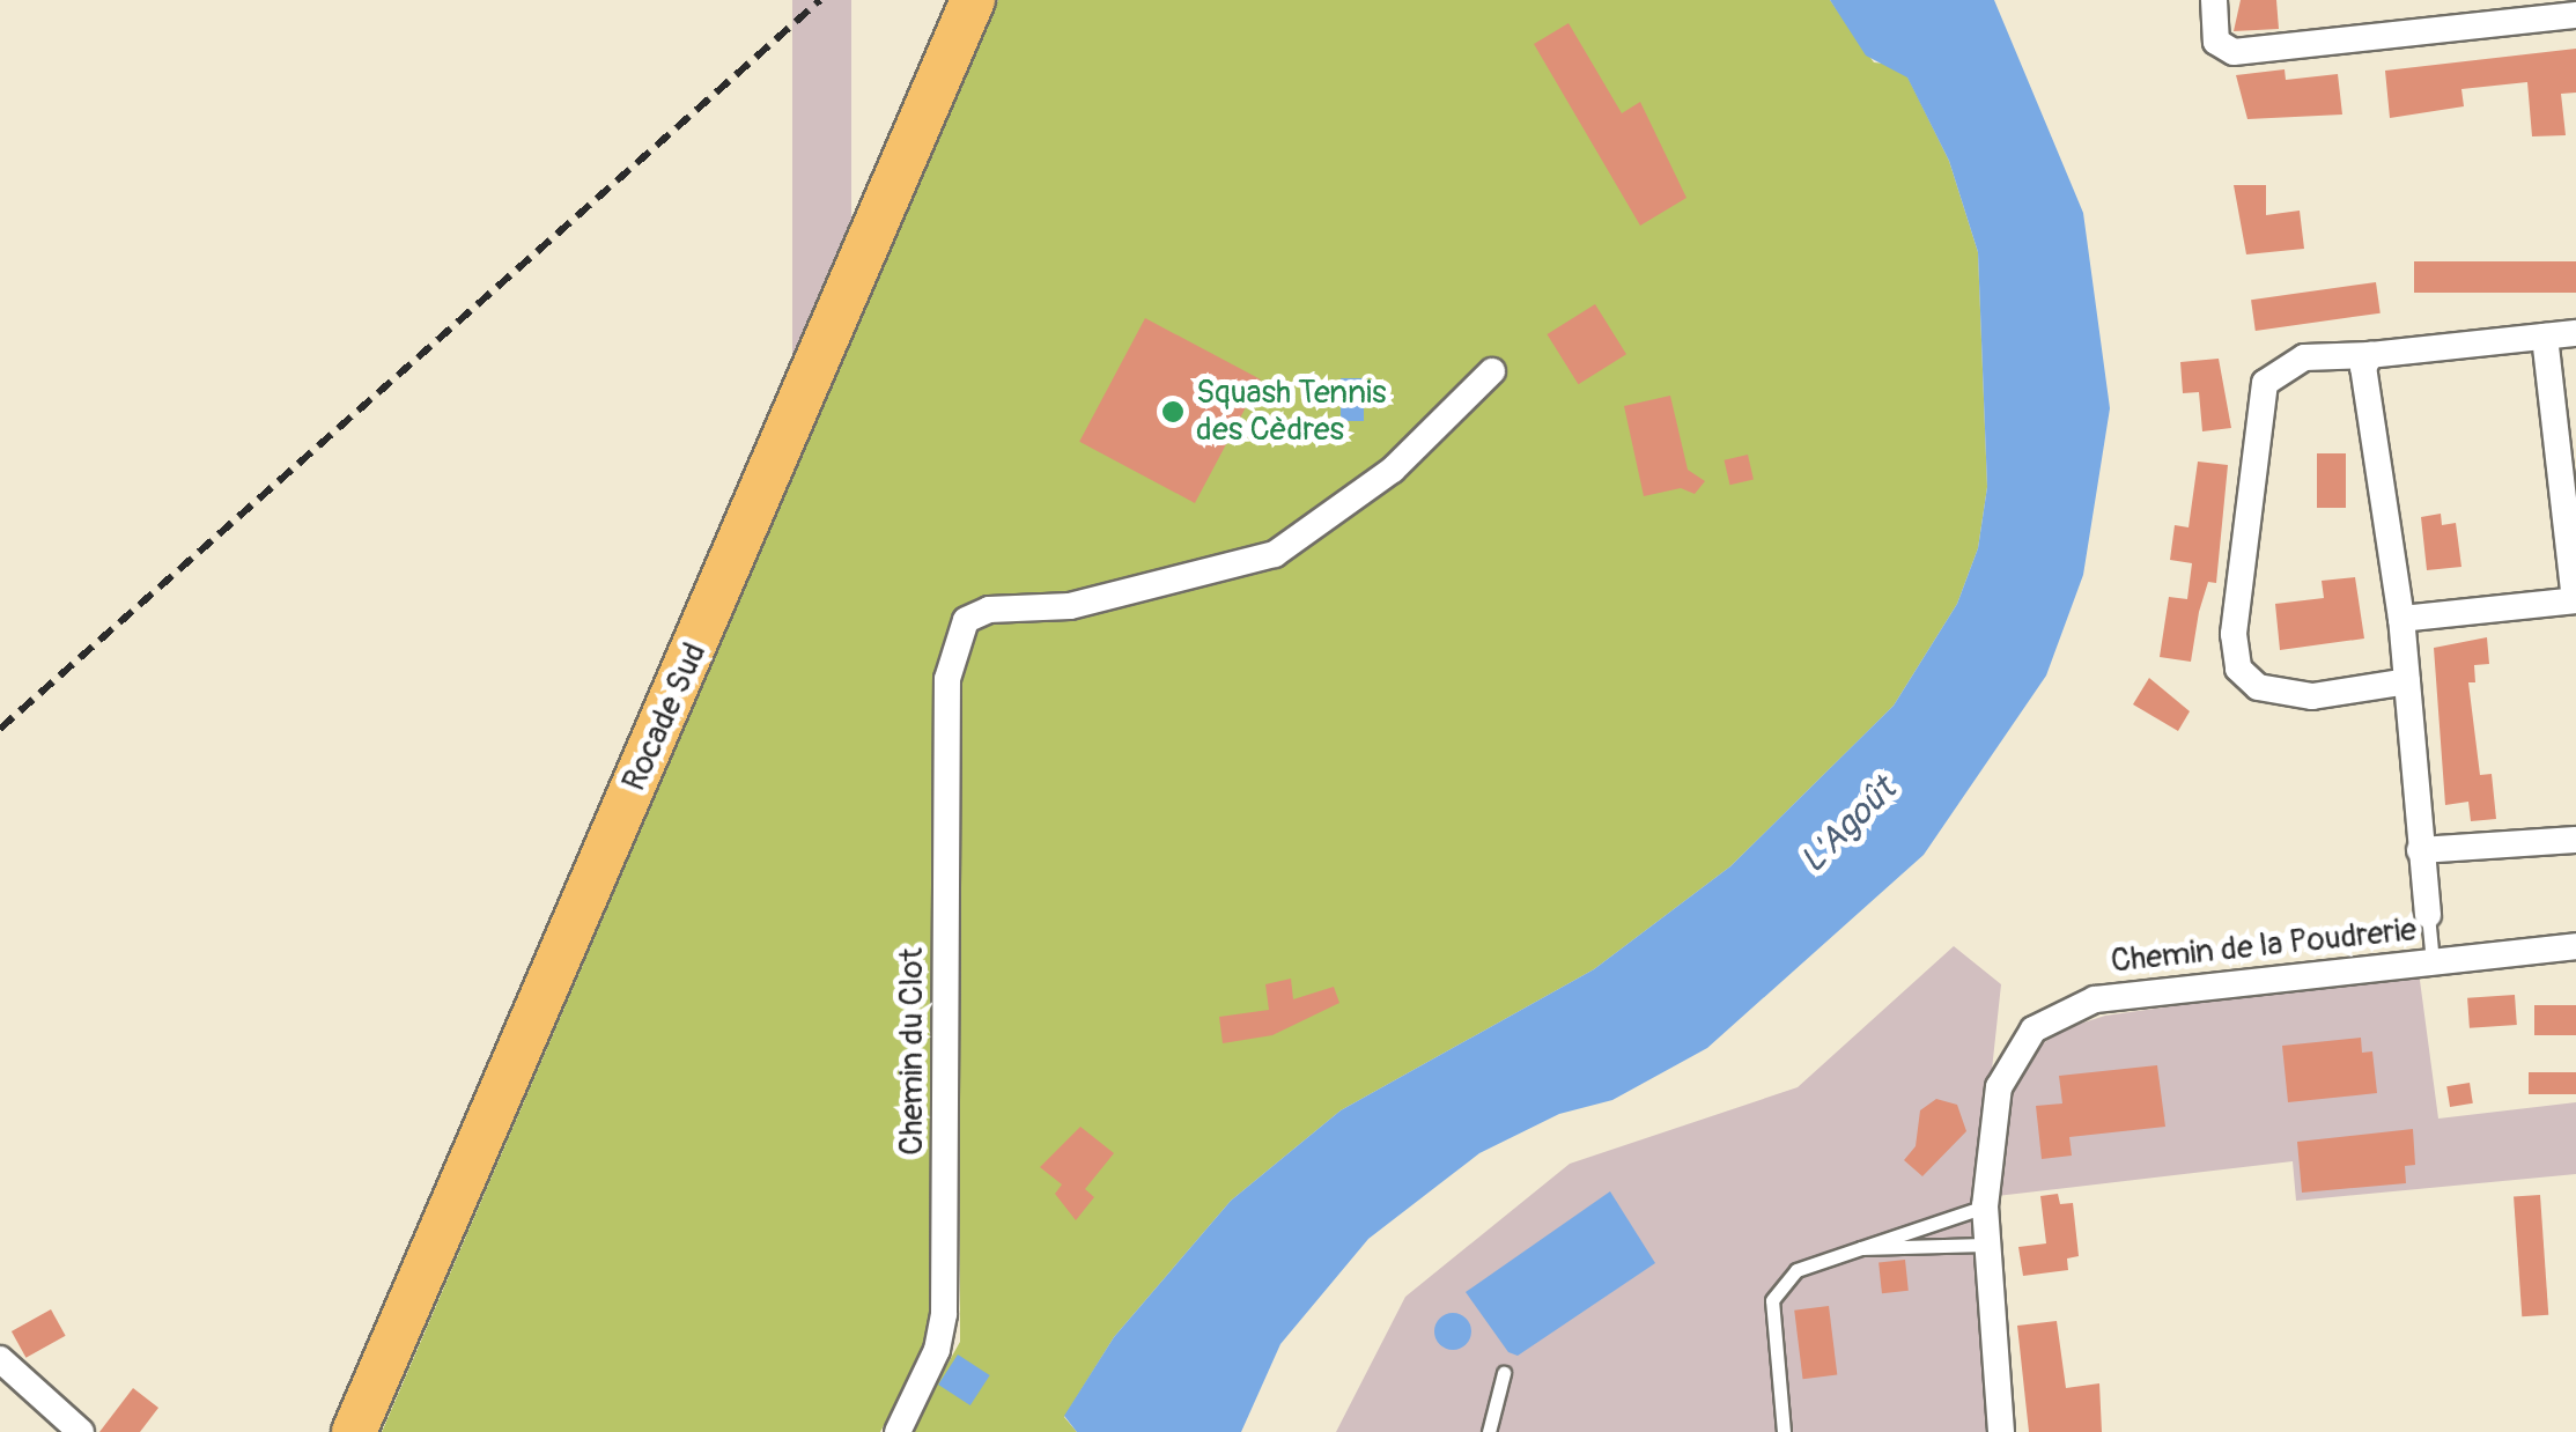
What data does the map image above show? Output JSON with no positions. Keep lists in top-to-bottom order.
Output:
{
  "streets": {
    "main road": ["Rocade Sud"],
    "street": ["Chemin de la Poudrerie", "Chemin du Clot"]
  },
  "water": ["L'Agoût"],
  "places": ["Squash Tennis des Cèdres"]
}
